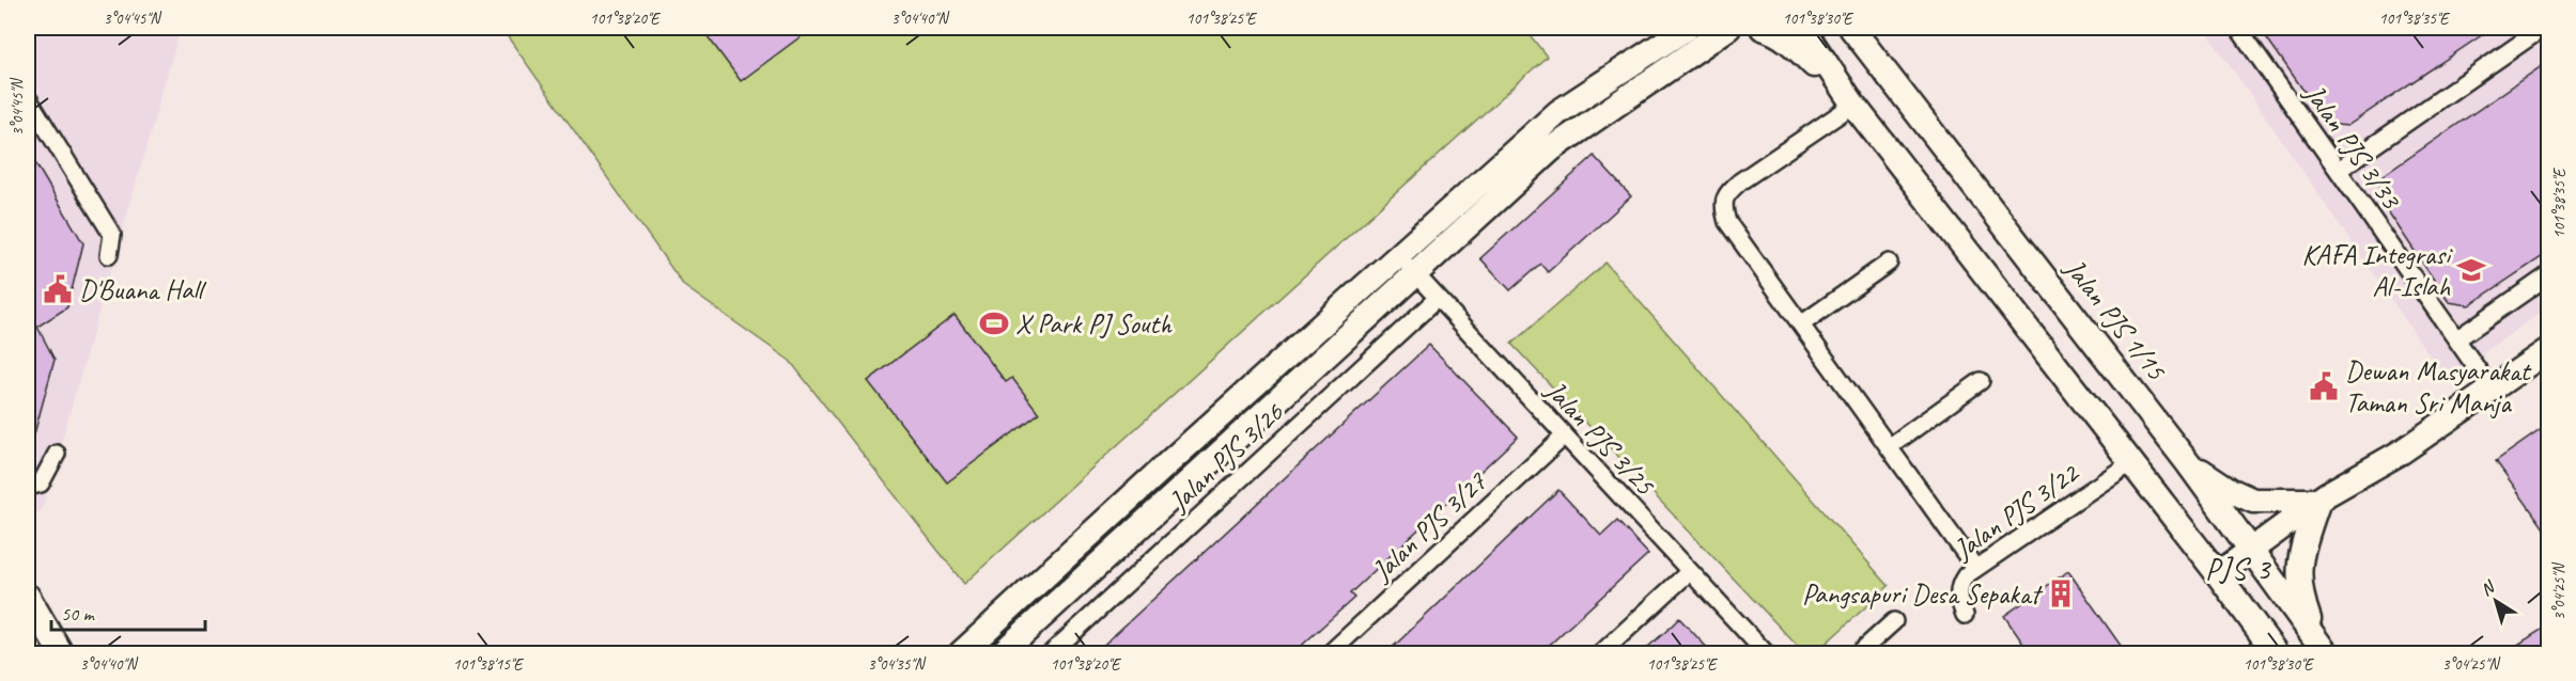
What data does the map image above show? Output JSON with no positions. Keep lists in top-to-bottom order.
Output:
{
  "streets": {
    "main road": ["Jalan PJS 1/15"],
    "street": [
      "Jalan PJS 3/33",
      "Jalan PJS 3/25",
      "Jalan PJS 3/26",
      "Jalan PJS 3/22",
      "Jalan PJS 3/27"
    ]
  },
  "crossings": [
    ["Jalan PJS 3/25", "Jalan PJS 3/26"],
    ["Jalan PJS 3/25", "Jalan PJS 3/27"]
  ],
  "districts": ["PJS 3"],
  "places": {
    "school or university": ["KAFA Integrasi Al-Islah"],
    "public building": ["D'Buana Hall", "Dewan Masyarakat Taman Sri Manja"],
    "sports": ["X Park PJ South"],
    "building": ["Pangsapuri Desa Sepakat"]
  },
  "scale_bar": "50 m",
  "north": "top left",
  "coordinates": [
    "3°04'45\"N",
    "101°38'20\"E",
    "3°04'40\"N",
    "101°38'25\"E",
    "101°38'30\"E",
    "101°38'35\"E",
    "3°04'25\"N",
    "101°38'15\"E",
    "3°04'35\"N"
  ]
}
